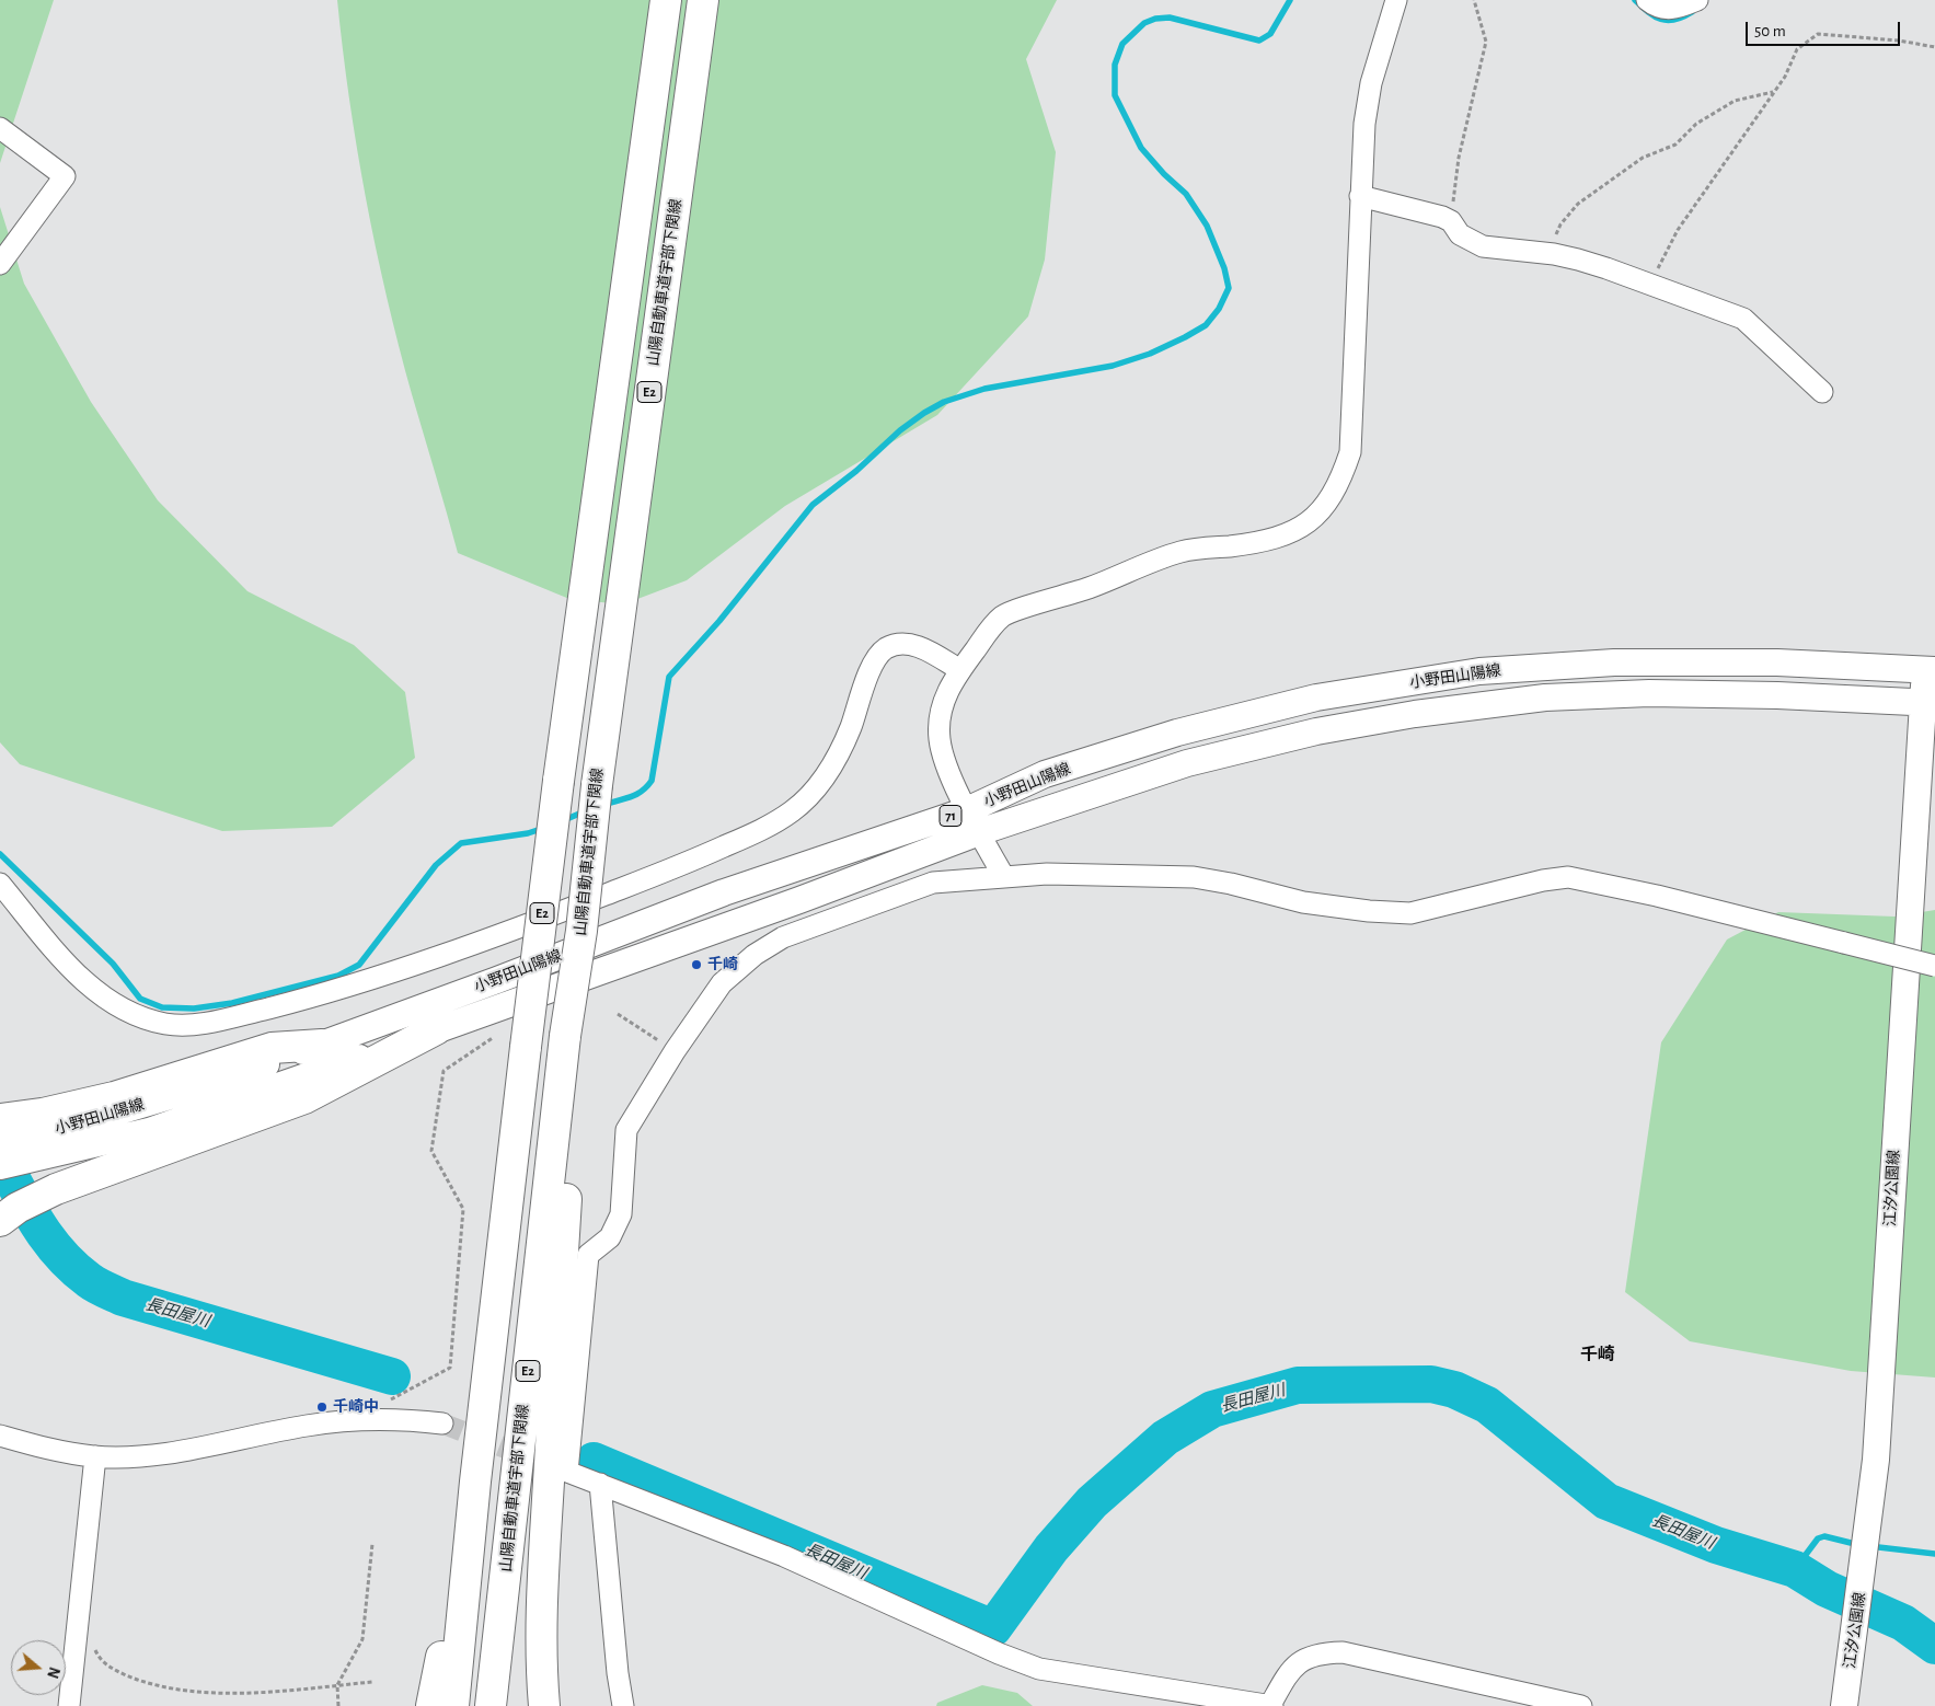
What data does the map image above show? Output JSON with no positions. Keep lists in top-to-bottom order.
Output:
{
  "streets": {
    "highway": ["山陽自動車道宇部下関線", "E2"],
    "main road": ["小野田山陽線", "71", "江汐公園線"]
  },
  "crossings": [
    ["小野田山陽線", "江汐公園線"]
  ],
  "districts": ["千崎"],
  "water": ["長田屋川"],
  "places": ["千崎", "千崎中"],
  "scale_bar": "50 m",
  "north": "right"
}
